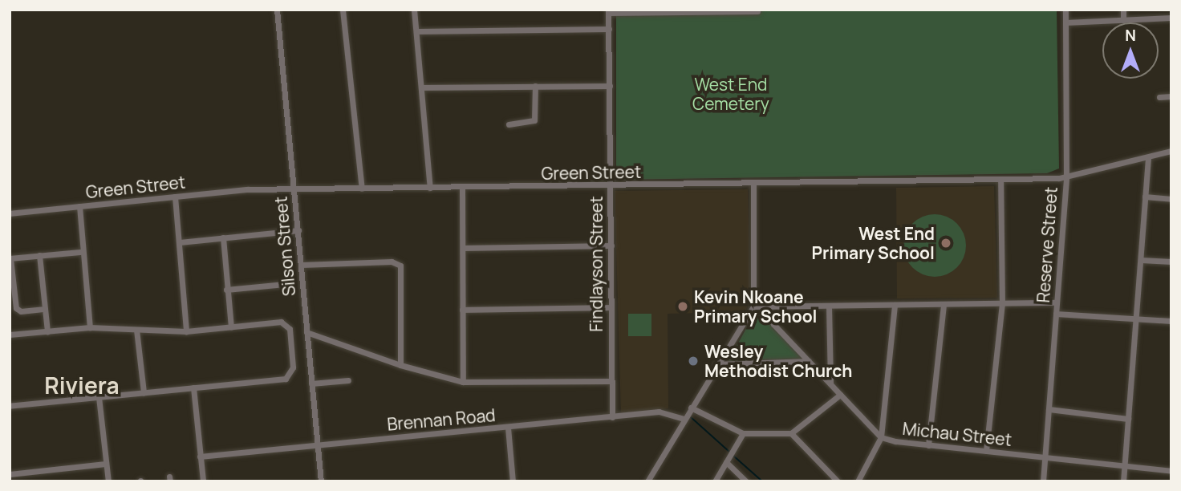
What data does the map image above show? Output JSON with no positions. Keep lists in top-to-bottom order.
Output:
{
  "streets": {
    "street": [
      "Green Street",
      "Reserve Street",
      "Silson Street",
      "Findlayson Street",
      "Brennan Road",
      "Michau Street"
    ]
  },
  "crossings": [
    ["Green Street", "Reserve Street"],
    ["Green Street", "Silson Street"],
    ["Green Street", "Findlayson Street"],
    ["Reserve Street", "Michau Street"],
    ["Silson Street", "Brennan Road"],
    ["Findlayson Street", "Brennan Road"]
  ],
  "districts": ["Riviera"],
  "parks": ["West End Cemetery"],
  "places": ["West End Primary School", "Kevin Nkoane Primary School", "Wesley Methodist Church"],
  "north": "top"
}
